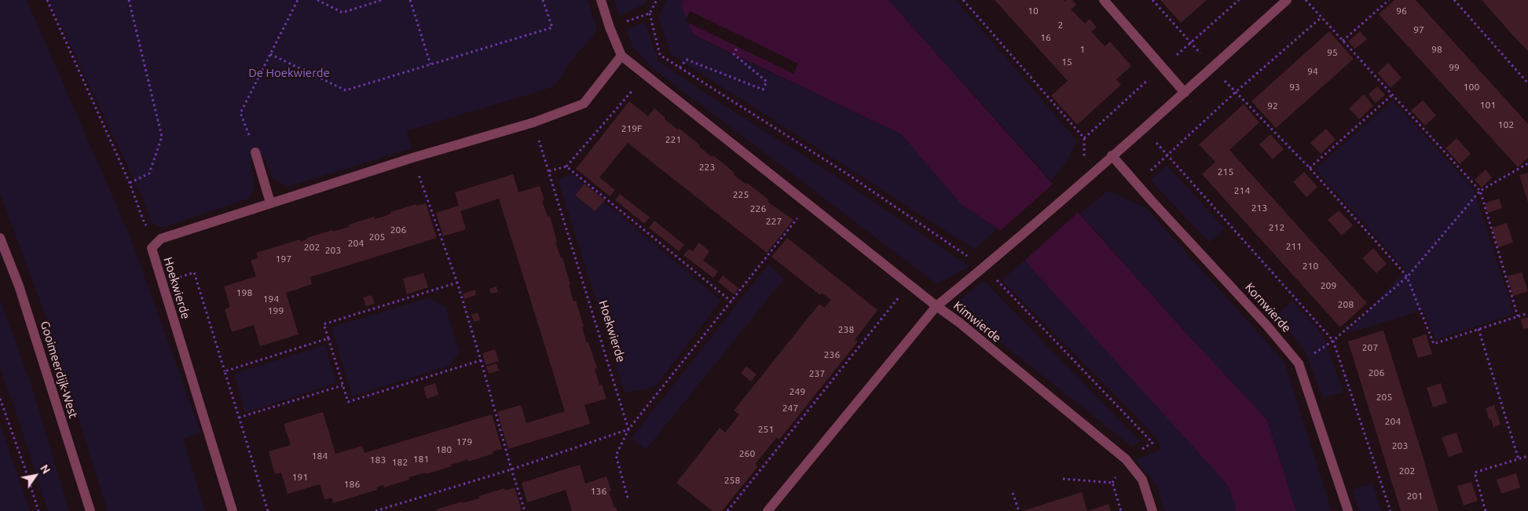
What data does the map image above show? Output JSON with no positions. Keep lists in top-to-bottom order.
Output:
{
  "streets": {
    "street": [
      "Hoekwierde",
      "Kornwierde",
      "Kimwierde",
      "Gooimeerdijk-West"
    ]
  },
  "parks": ["De Hoekwierde"],
  "house_numbers": [
    "10",
    "96",
    "2",
    "97",
    "16",
    "1",
    "98",
    "95",
    "15",
    "99",
    "94",
    "93",
    "100",
    "101",
    "92",
    "102",
    "219F",
    "221",
    "223",
    "215",
    "214",
    "225",
    "213",
    "226",
    "227",
    "212",
    "206",
    "205",
    "204",
    "211",
    "202",
    "203",
    "197",
    "210",
    "209",
    "198",
    "194",
    "208",
    "199",
    "238",
    "207",
    "236",
    "206",
    "237",
    "249",
    "205",
    "247",
    "204",
    "251",
    "179",
    "203",
    "180",
    "260",
    "184",
    "181",
    "183",
    "182",
    "202",
    "191",
    "258",
    "186",
    "136",
    "201"
  ],
  "north": "top right"
}
